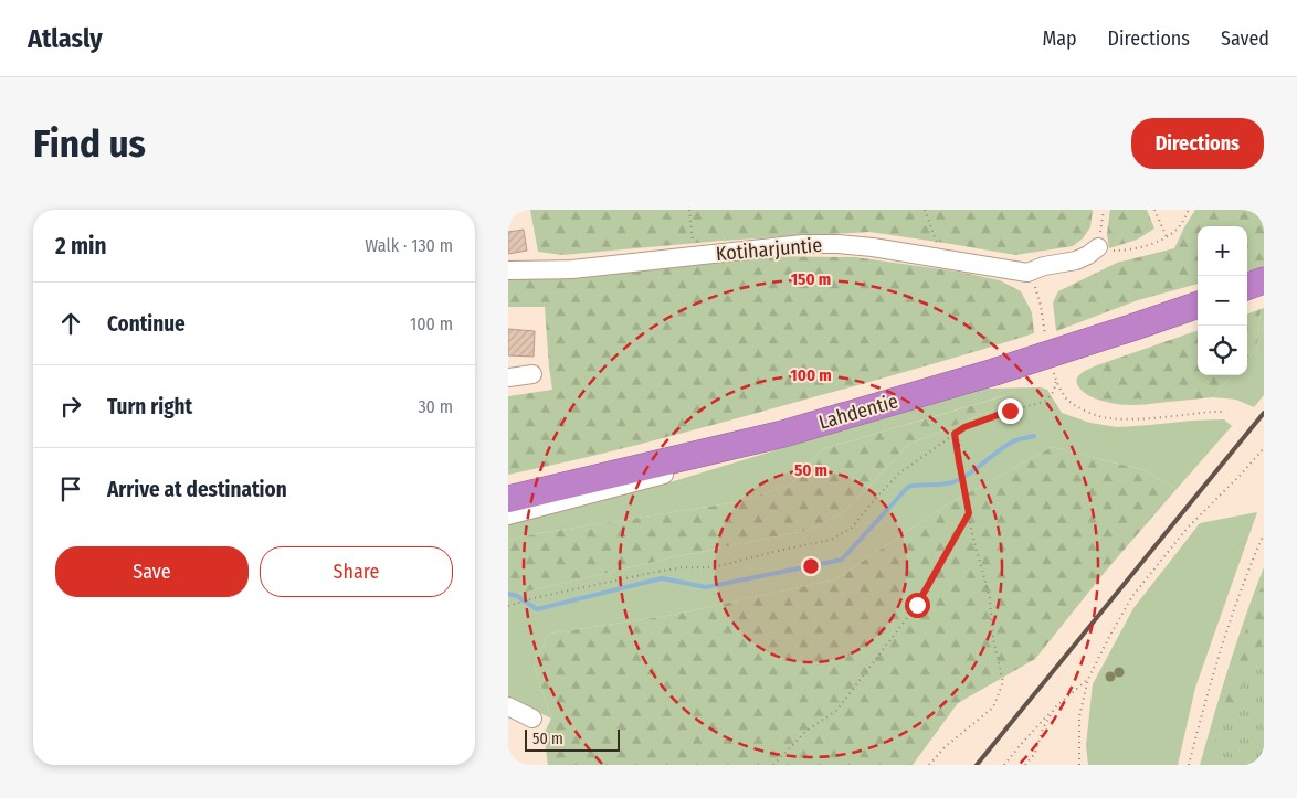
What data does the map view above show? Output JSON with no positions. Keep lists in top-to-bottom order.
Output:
{
  "streets": {
    "highway": ["Lahdentie"],
    "street": ["Kotiharjuntie"]
  },
  "scale_bar": "50 m",
  "page": {
    "header": "Atlasly",
    "nav": ["Map", "Directions", "Saved"],
    "buttons": [
      "Directions",
      ["Save", "Share"]
    ],
    "title": "Find us",
    "heading": ["2 min", "Walk · 130 m"],
    "map_buttons": ["+", "−"],
    "list": [
      ["Continue", "100 m"],
      ["Turn right", "30 m"],
      "Arrive at destination"
    ],
    "scale": "50 m"
  },
  "rings": ["150 m", "100 m", "50 m"]
}
